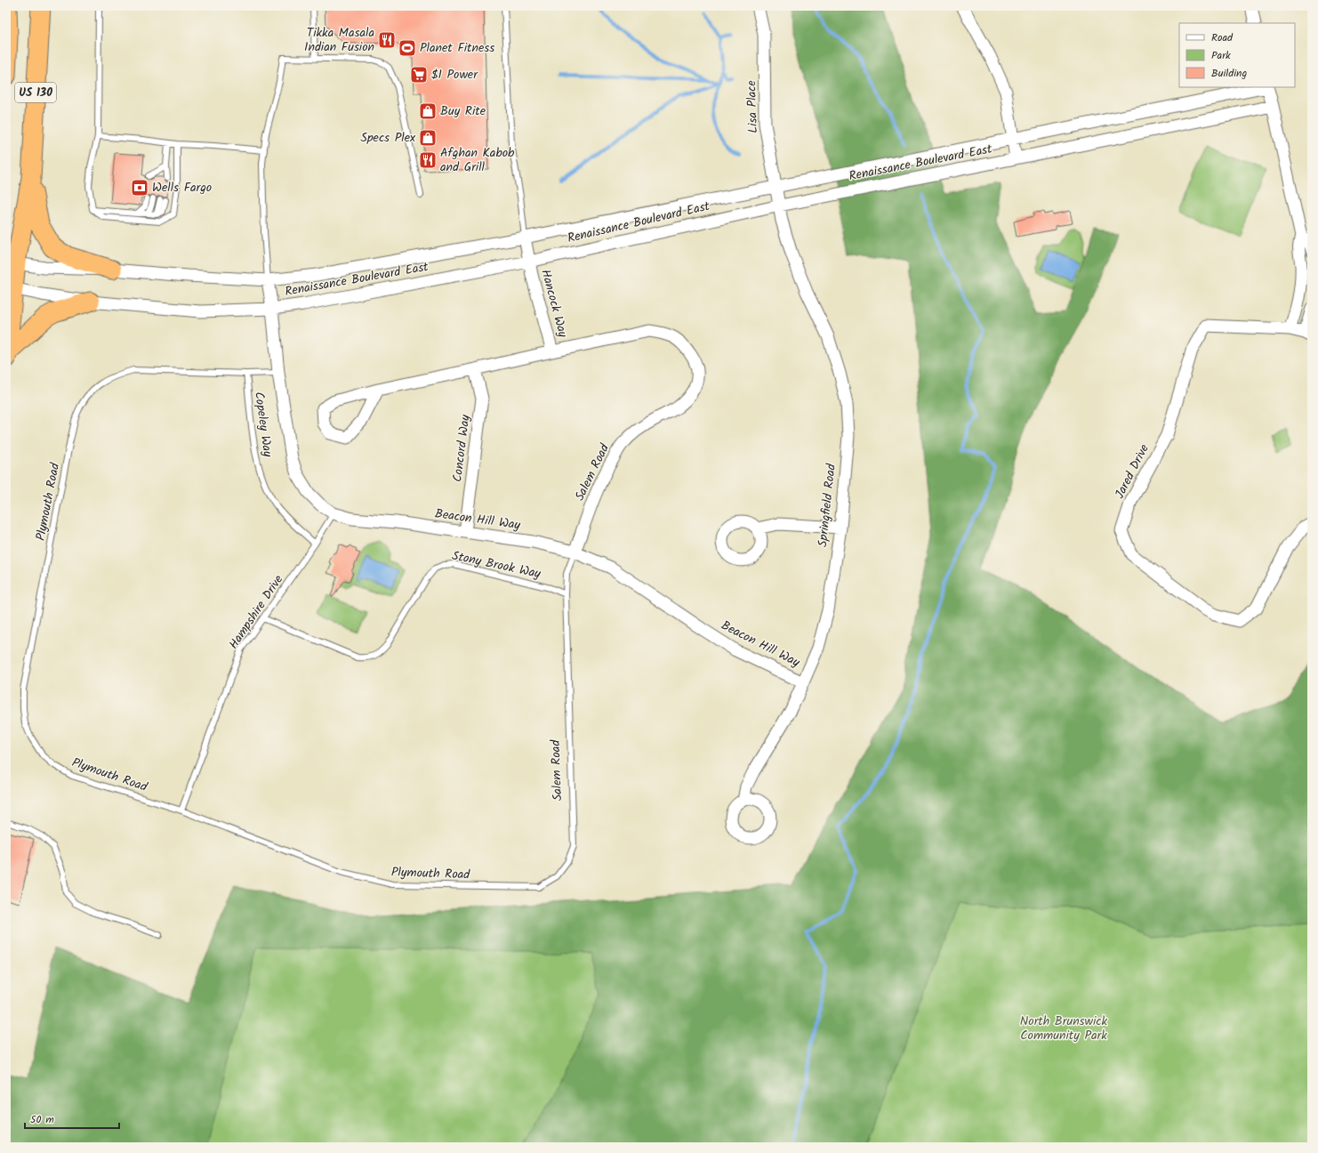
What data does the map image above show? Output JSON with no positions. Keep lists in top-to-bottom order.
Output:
{
  "streets": {
    "highway": ["US 130"],
    "street": [
      "Lisa Place",
      "Renaissance Boulevard East",
      "Hancock Way",
      "Concord Way",
      "Jared Drive",
      "Salem Road",
      "Springfield Road",
      "Beacon Hill Way"
    ],
    "lane": [
      "Copeley Way",
      "Plymouth Road",
      "Stony Brook Way",
      "Hampshire Drive"
    ]
  },
  "crossings": [
    ["US 130", "Renaissance Boulevard East"],
    ["Lisa Place", "Renaissance Boulevard East"],
    ["Lisa Place", "Springfield Road"],
    ["Renaissance Boulevard East", "Hancock Way"],
    ["Renaissance Boulevard East", "Springfield Road"],
    ["Renaissance Boulevard East", "Beacon Hill Way"],
    ["Hancock Way", "Salem Road"],
    ["Copeley Way", "Plymouth Road"],
    ["Copeley Way", "Hampshire Drive"],
    ["Concord Way", "Salem Road"],
    ["Concord Way", "Beacon Hill Way"],
    ["Salem Road", "Plymouth Road"],
    ["Salem Road", "Beacon Hill Way"],
    ["Salem Road", "Stony Brook Way"],
    ["Plymouth Road", "Beacon Hill Way"],
    ["Plymouth Road", "Hampshire Drive"],
    ["Springfield Road", "Beacon Hill Way"],
    ["Beacon Hill Way", "Hampshire Drive"],
    ["Stony Brook Way", "Hampshire Drive"]
  ],
  "parks": ["North Brunswick Community Park"],
  "places": {
    "restaurant": ["Tikka Masala Indian Fusion", "Afghan Kabob and Grill"],
    "sports": ["Planet Fitness"],
    "supermarket": ["$1 Power"],
    "shop": ["Buy Rite", "Specs Plex"],
    "bank": ["Wells Fargo"]
  },
  "legend": ["Road", "Park", "Building"],
  "scale_bar": "50 m"
}
